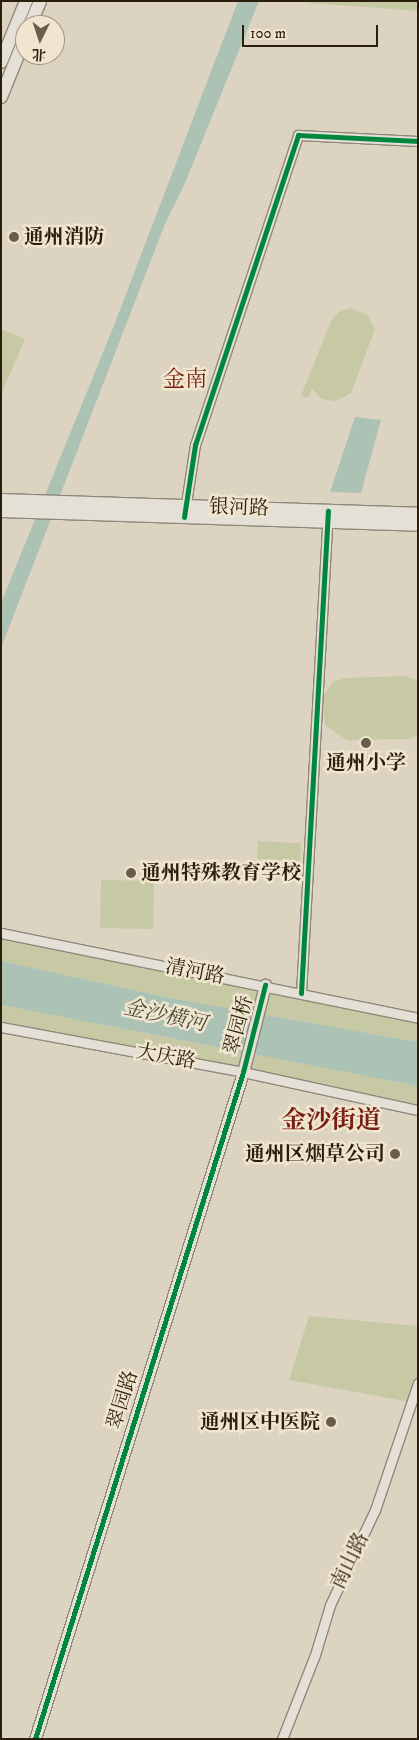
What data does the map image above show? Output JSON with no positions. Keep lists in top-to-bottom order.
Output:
{
  "streets": {
    "main road": ["银河路"],
    "street": [
      "清河路",
      "翠园桥",
      "大庆路",
      "翠园路",
      "南山路"
    ]
  },
  "crossings": [
    ["清河路", "翠园桥"],
    ["翠园桥", "大庆路"],
    ["翠园桥", "翠园路"],
    ["大庆路", "翠园路"]
  ],
  "districts": ["金南", "金沙街道"],
  "water": ["金沙横河"],
  "places": [
    "通州消防",
    "通州小学",
    "通州特殊教育学校",
    "通州区烟草公司",
    "通州区中医院"
  ],
  "scale_bar": "100 m",
  "north": "bottom"
}
